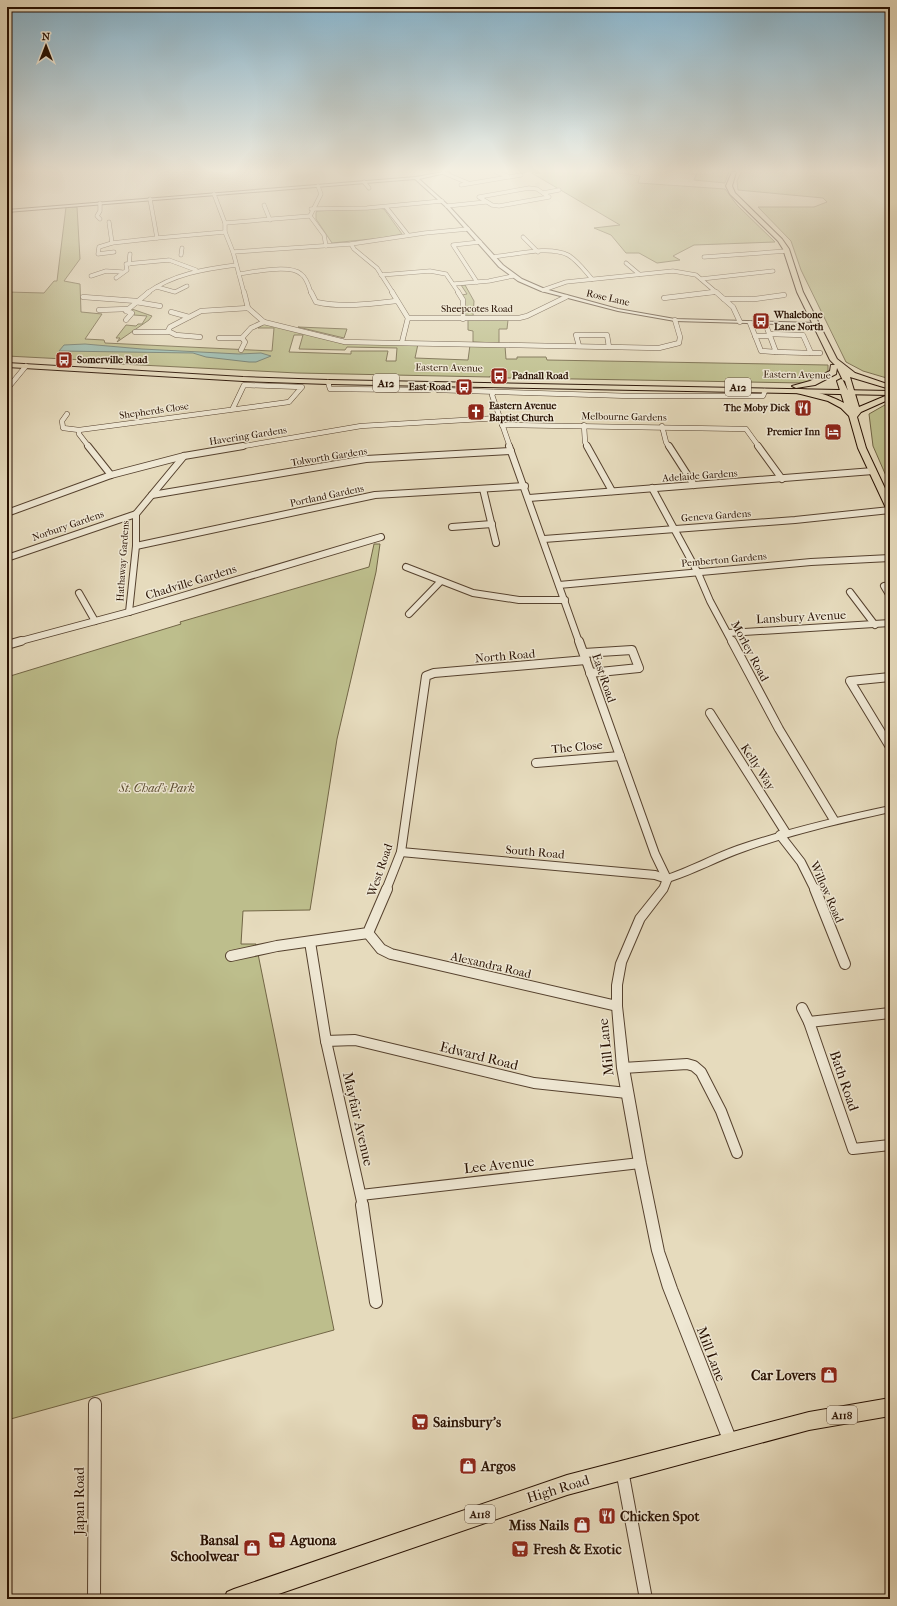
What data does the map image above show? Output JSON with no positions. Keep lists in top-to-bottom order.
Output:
{
  "streets": {
    "highway": ["Eastern Avenue", "A12"],
    "main road": ["A118", "High Road"],
    "street": [
      "Rose Lane",
      "Sheepcotes Road",
      "Shepherds Close",
      "Melbourne Gardens",
      "Havering Gardens",
      "Tolworth Gardens",
      "Adelaide Gardens",
      "Portland Gardens",
      "Geneva Gardens",
      "Norbury Gardens",
      "Pemberton Gardens",
      "Hathaway Gardens",
      "Chadville Gardens",
      "Lansbury Avenue",
      "Morley Road",
      "North Road",
      "East Road",
      "The Close",
      "Kelly Way",
      "South Road",
      "West Road",
      "Willow Road",
      "Alexandra Road",
      "Mill Lane",
      "Edward Road",
      "Bath Road",
      "Mayfair Avenue",
      "Lee Avenue",
      "Japan Road"
    ]
  },
  "crossings": [
    ["Rose Lane", "Sheepcotes Road"],
    ["Eastern Avenue", "A12"],
    ["Eastern Avenue", "East Road"],
    ["Melbourne Gardens", "Havering Gardens"],
    ["Melbourne Gardens", "Adelaide Gardens"],
    ["Melbourne Gardens", "East Road"],
    ["Havering Gardens", "Hathaway Gardens"],
    ["Havering Gardens", "East Road"],
    ["Tolworth Gardens", "Hathaway Gardens"],
    ["Tolworth Gardens", "East Road"],
    ["Adelaide Gardens", "Morley Road"],
    ["Adelaide Gardens", "East Road"],
    ["Portland Gardens", "Hathaway Gardens"],
    ["Portland Gardens", "East Road"],
    ["Geneva Gardens", "Morley Road"],
    ["Geneva Gardens", "East Road"],
    ["Norbury Gardens", "Hathaway Gardens"],
    ["Pemberton Gardens", "Morley Road"],
    ["Pemberton Gardens", "East Road"],
    ["Hathaway Gardens", "Chadville Gardens"],
    ["Lansbury Avenue", "Morley Road"],
    ["North Road", "East Road"],
    ["North Road", "West Road"],
    ["East Road", "The Close"],
    ["East Road", "South Road"],
    ["East Road", "Mill Lane"],
    ["Kelly Way", "Willow Road"],
    ["South Road", "West Road"],
    ["South Road", "Mill Lane"],
    ["West Road", "Alexandra Road"],
    ["Alexandra Road", "Mill Lane"],
    ["Mill Lane", "Edward Road"],
    ["Mill Lane", "Lee Avenue"],
    ["Mill Lane", "High Road"],
    ["Edward Road", "Mayfair Avenue"],
    ["Mayfair Avenue", "Lee Avenue"]
  ],
  "parks": ["St. Chad's Park"],
  "places": {
    "bus stop": [
      "Whalebone Lane North",
      "Somerville Road",
      "Padnall Road",
      "East Road"
    ],
    "restaurant": ["The Moby Dick", "Chicken Spot"],
    "church": ["Eastern Avenue Baptist Church"],
    "hotel": ["Premier Inn"],
    "shop": [
      "Car Lovers",
      "Argos",
      "Miss Nails",
      "Bansal Schoolwear"
    ],
    "supermarket": ["Sainsbury's", "Aguona", "Fresh & Exotic"]
  },
  "north": "top"
}
